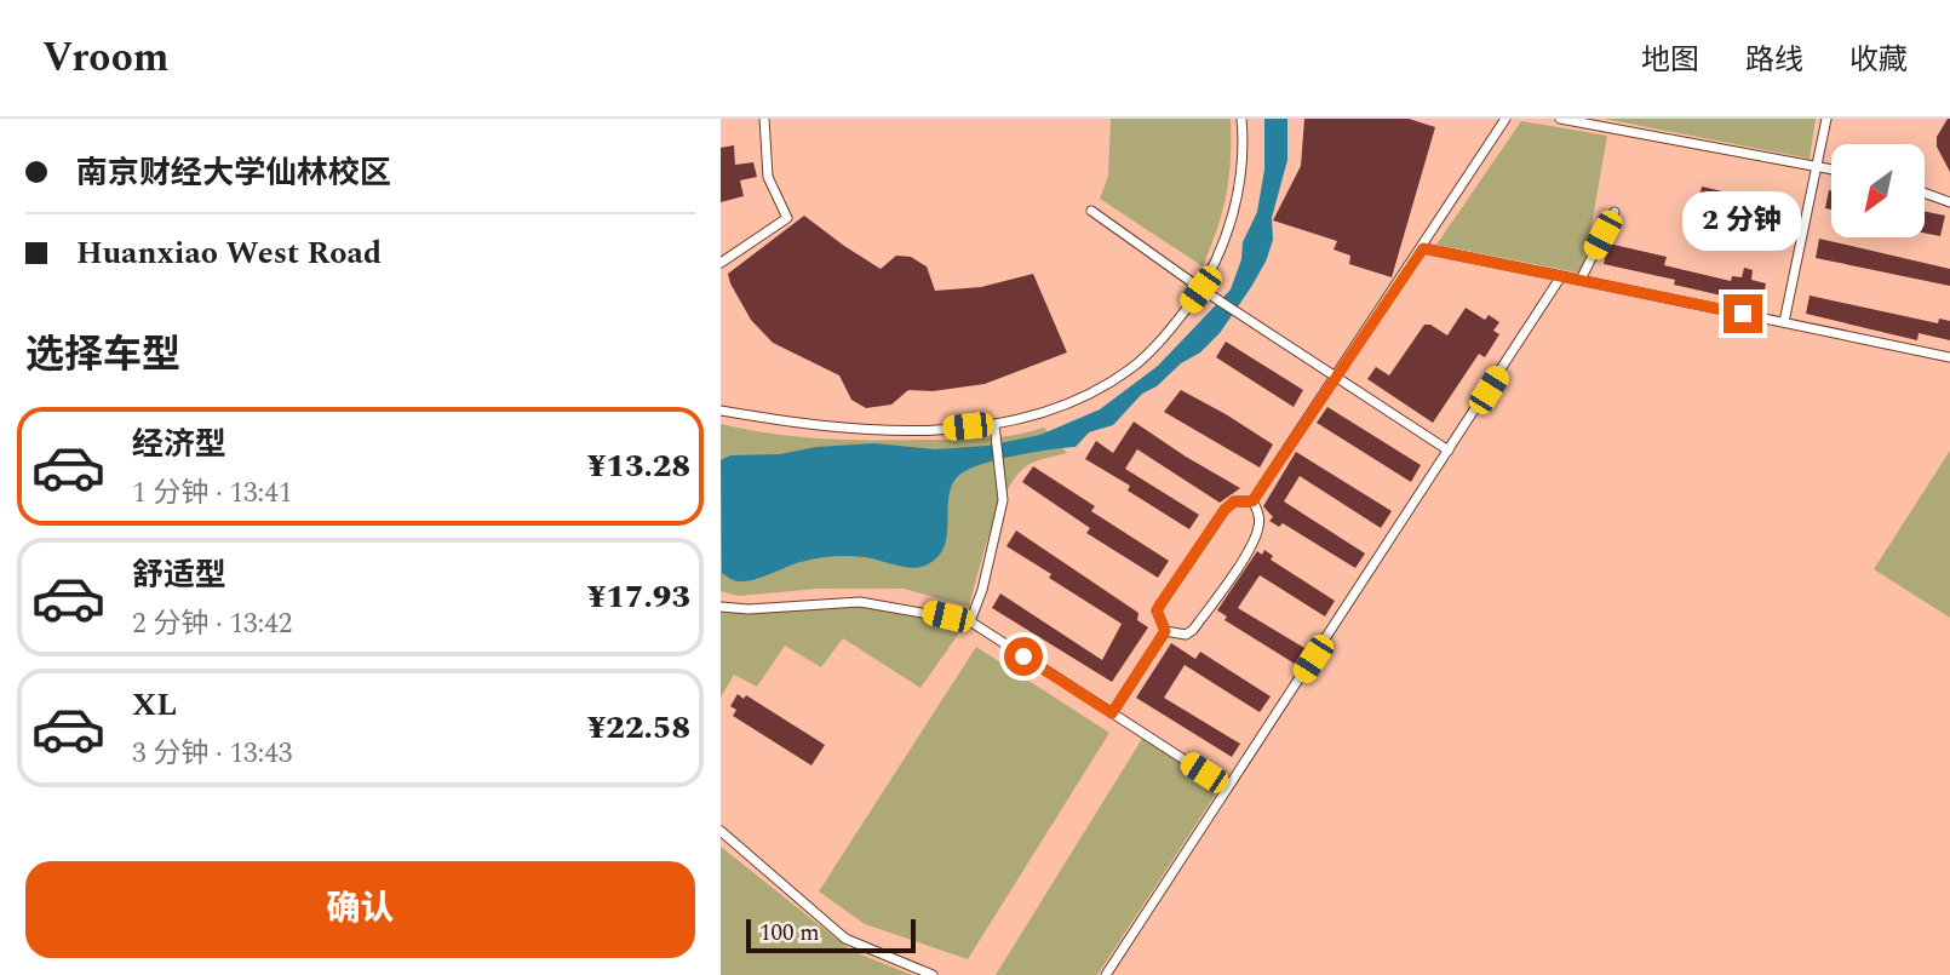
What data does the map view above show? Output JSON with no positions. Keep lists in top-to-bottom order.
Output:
{
  "scale_bar": "100 m",
  "north": "bottom left",
  "page": {
    "header": "Vroom",
    "nav": ["地图", "路线", "收藏"],
    "banner": ["南京财经大学仙林校区", "Huanxiao West Road"],
    "bubble": "2 分钟",
    "heading": "选择车型",
    "list": [
      {
        "name": "经济型",
        "note": "1 分钟 · 13:41",
        "value": "¥13.28"
      },
      {
        "name": "舒适型",
        "note": "2 分钟 · 13:42",
        "value": "¥17.93"
      },
      {
        "name": "XL",
        "note": "3 分钟 · 13:43",
        "value": "¥22.58"
      }
    ],
    "buttons": "确认",
    "scale": "100 m"
  }
}
